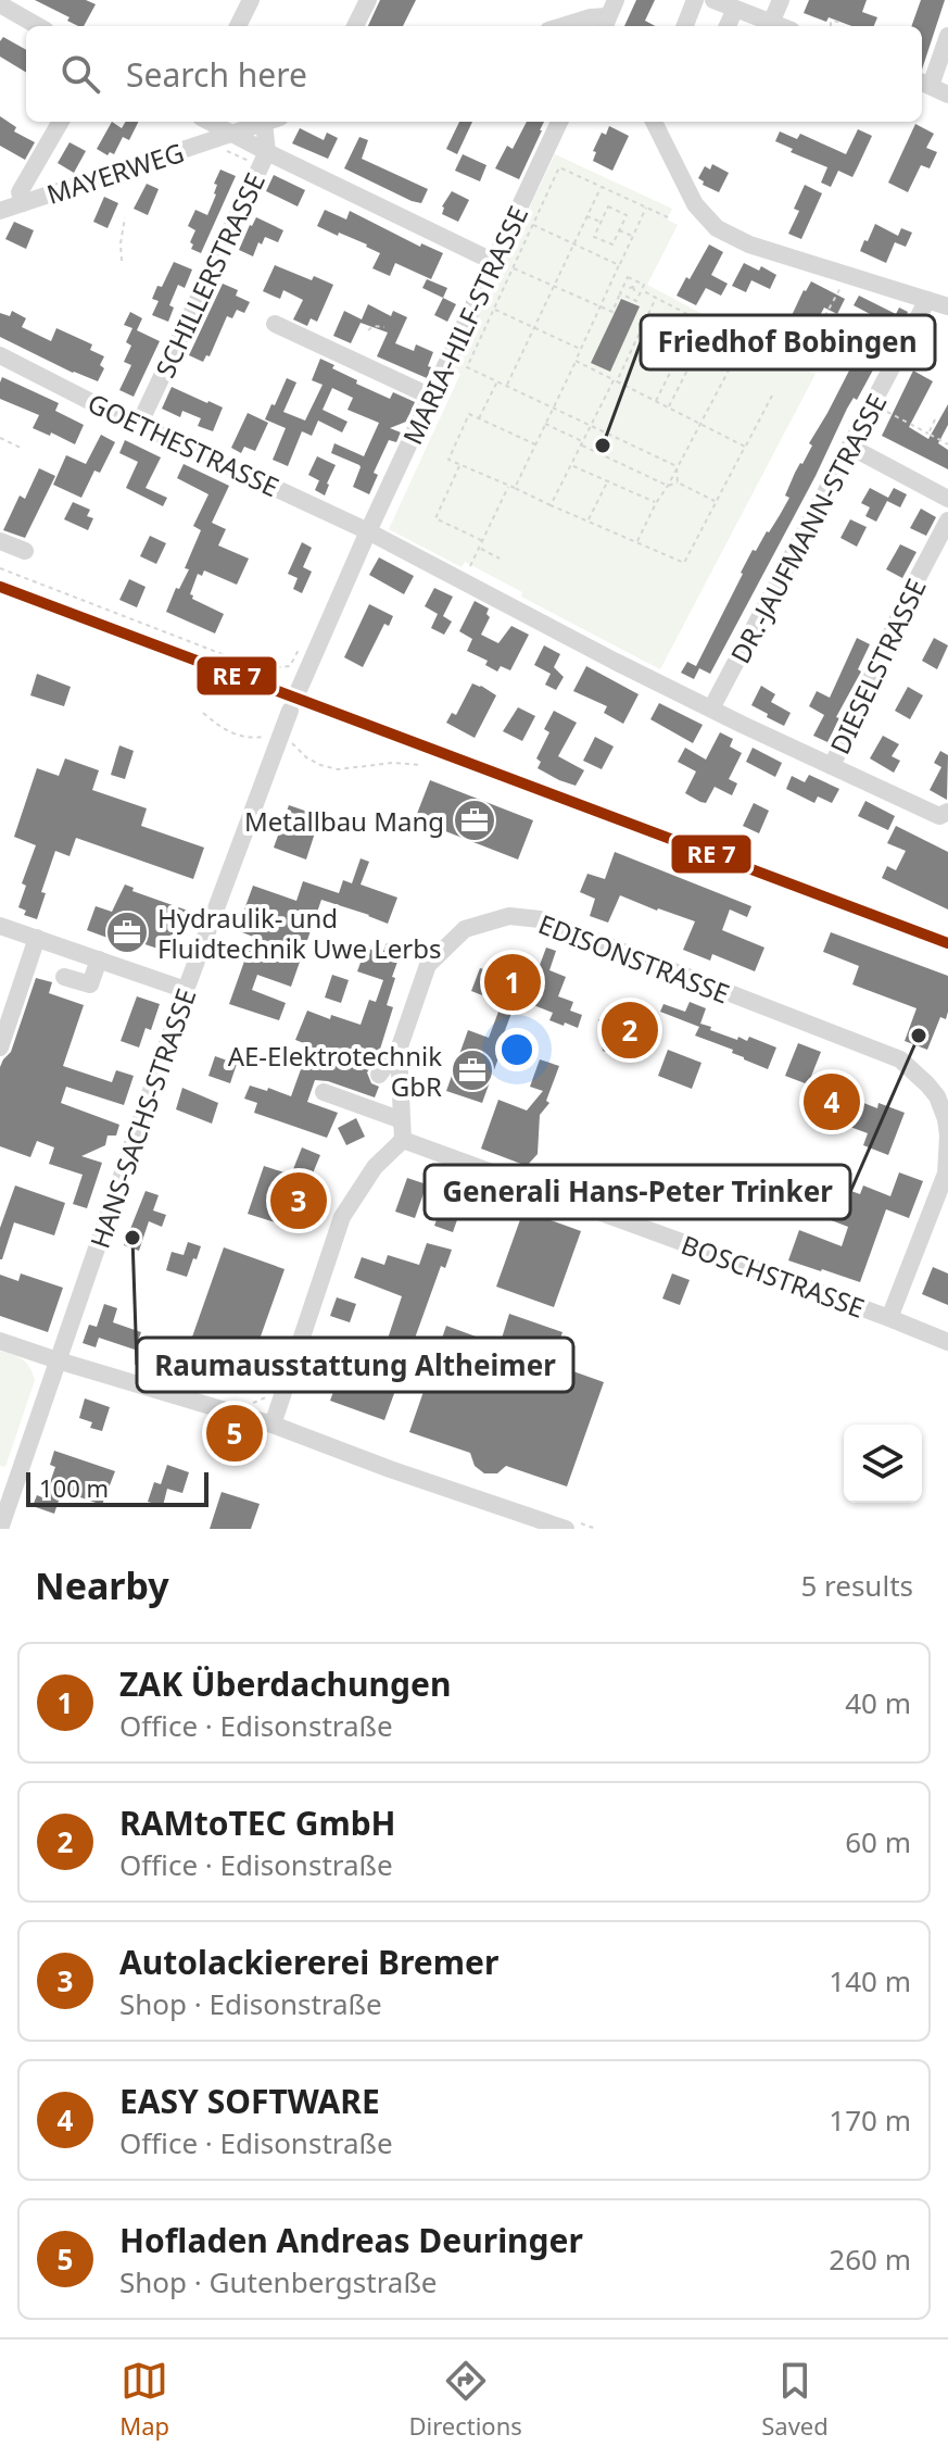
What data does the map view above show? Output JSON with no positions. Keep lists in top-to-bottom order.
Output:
{
  "streets": {
    "street": [
      "MAYERWEG",
      "SCHILLERSTRASSE",
      "MARIA-HILF-STRASSE",
      "GOETHESTRASSE",
      "DR.-JAUFMANN-STRASSE",
      "DIESELSTRASSE",
      "EDISONSTRASSE",
      "HANS-SACHS-STRASSE",
      "BOSCHSTRASSE"
    ]
  },
  "crossings": [
    ["SCHILLERSTRASSE", "GOETHESTRASSE"],
    ["MARIA-HILF-STRASSE", "GOETHESTRASSE"],
    ["GOETHESTRASSE", "DR.-JAUFMANN-STRASSE"],
    ["GOETHESTRASSE", "DIESELSTRASSE"],
    ["EDISONSTRASSE", "BOSCHSTRASSE"]
  ],
  "places": {
    "other": ["Friedhof Bobingen", "Generali Hans-Peter Trinker", "Raumausstattung Altheimer"],
    "office": ["Metallbau Mang", "Hydraulik- und Fluidtechnik Uwe Lerbs", "AE-Elektrotechnik GbR"]
  },
  "scale_bar": "100 m",
  "page": {
    "search": "Search here",
    "pins": [
      "1",
      "2",
      "4",
      "3",
      "5"
    ],
    "scale": "100 m",
    "heading": ["Nearby", "5 results"],
    "list": [
      {
        "mark": "1",
        "name": "ZAK Überdachungen",
        "note": "Office · Edisonstraße",
        "value": "40 m"
      },
      {
        "mark": "2",
        "name": "RAMtoTEC GmbH",
        "note": "Office · Edisonstraße",
        "value": "60 m"
      },
      {
        "mark": "3",
        "name": "Autolackiererei Bremer",
        "note": "Shop · Edisonstraße",
        "value": "140 m"
      },
      {
        "mark": "4",
        "name": "EASY SOFTWARE",
        "note": "Office · Edisonstraße",
        "value": "170 m"
      },
      {
        "mark": "5",
        "name": "Hofladen Andreas Deuringer",
        "note": "Shop · Gutenbergstraße",
        "value": "260 m"
      }
    ],
    "nav": ["Map", "Directions", "Saved"]
  }
}
